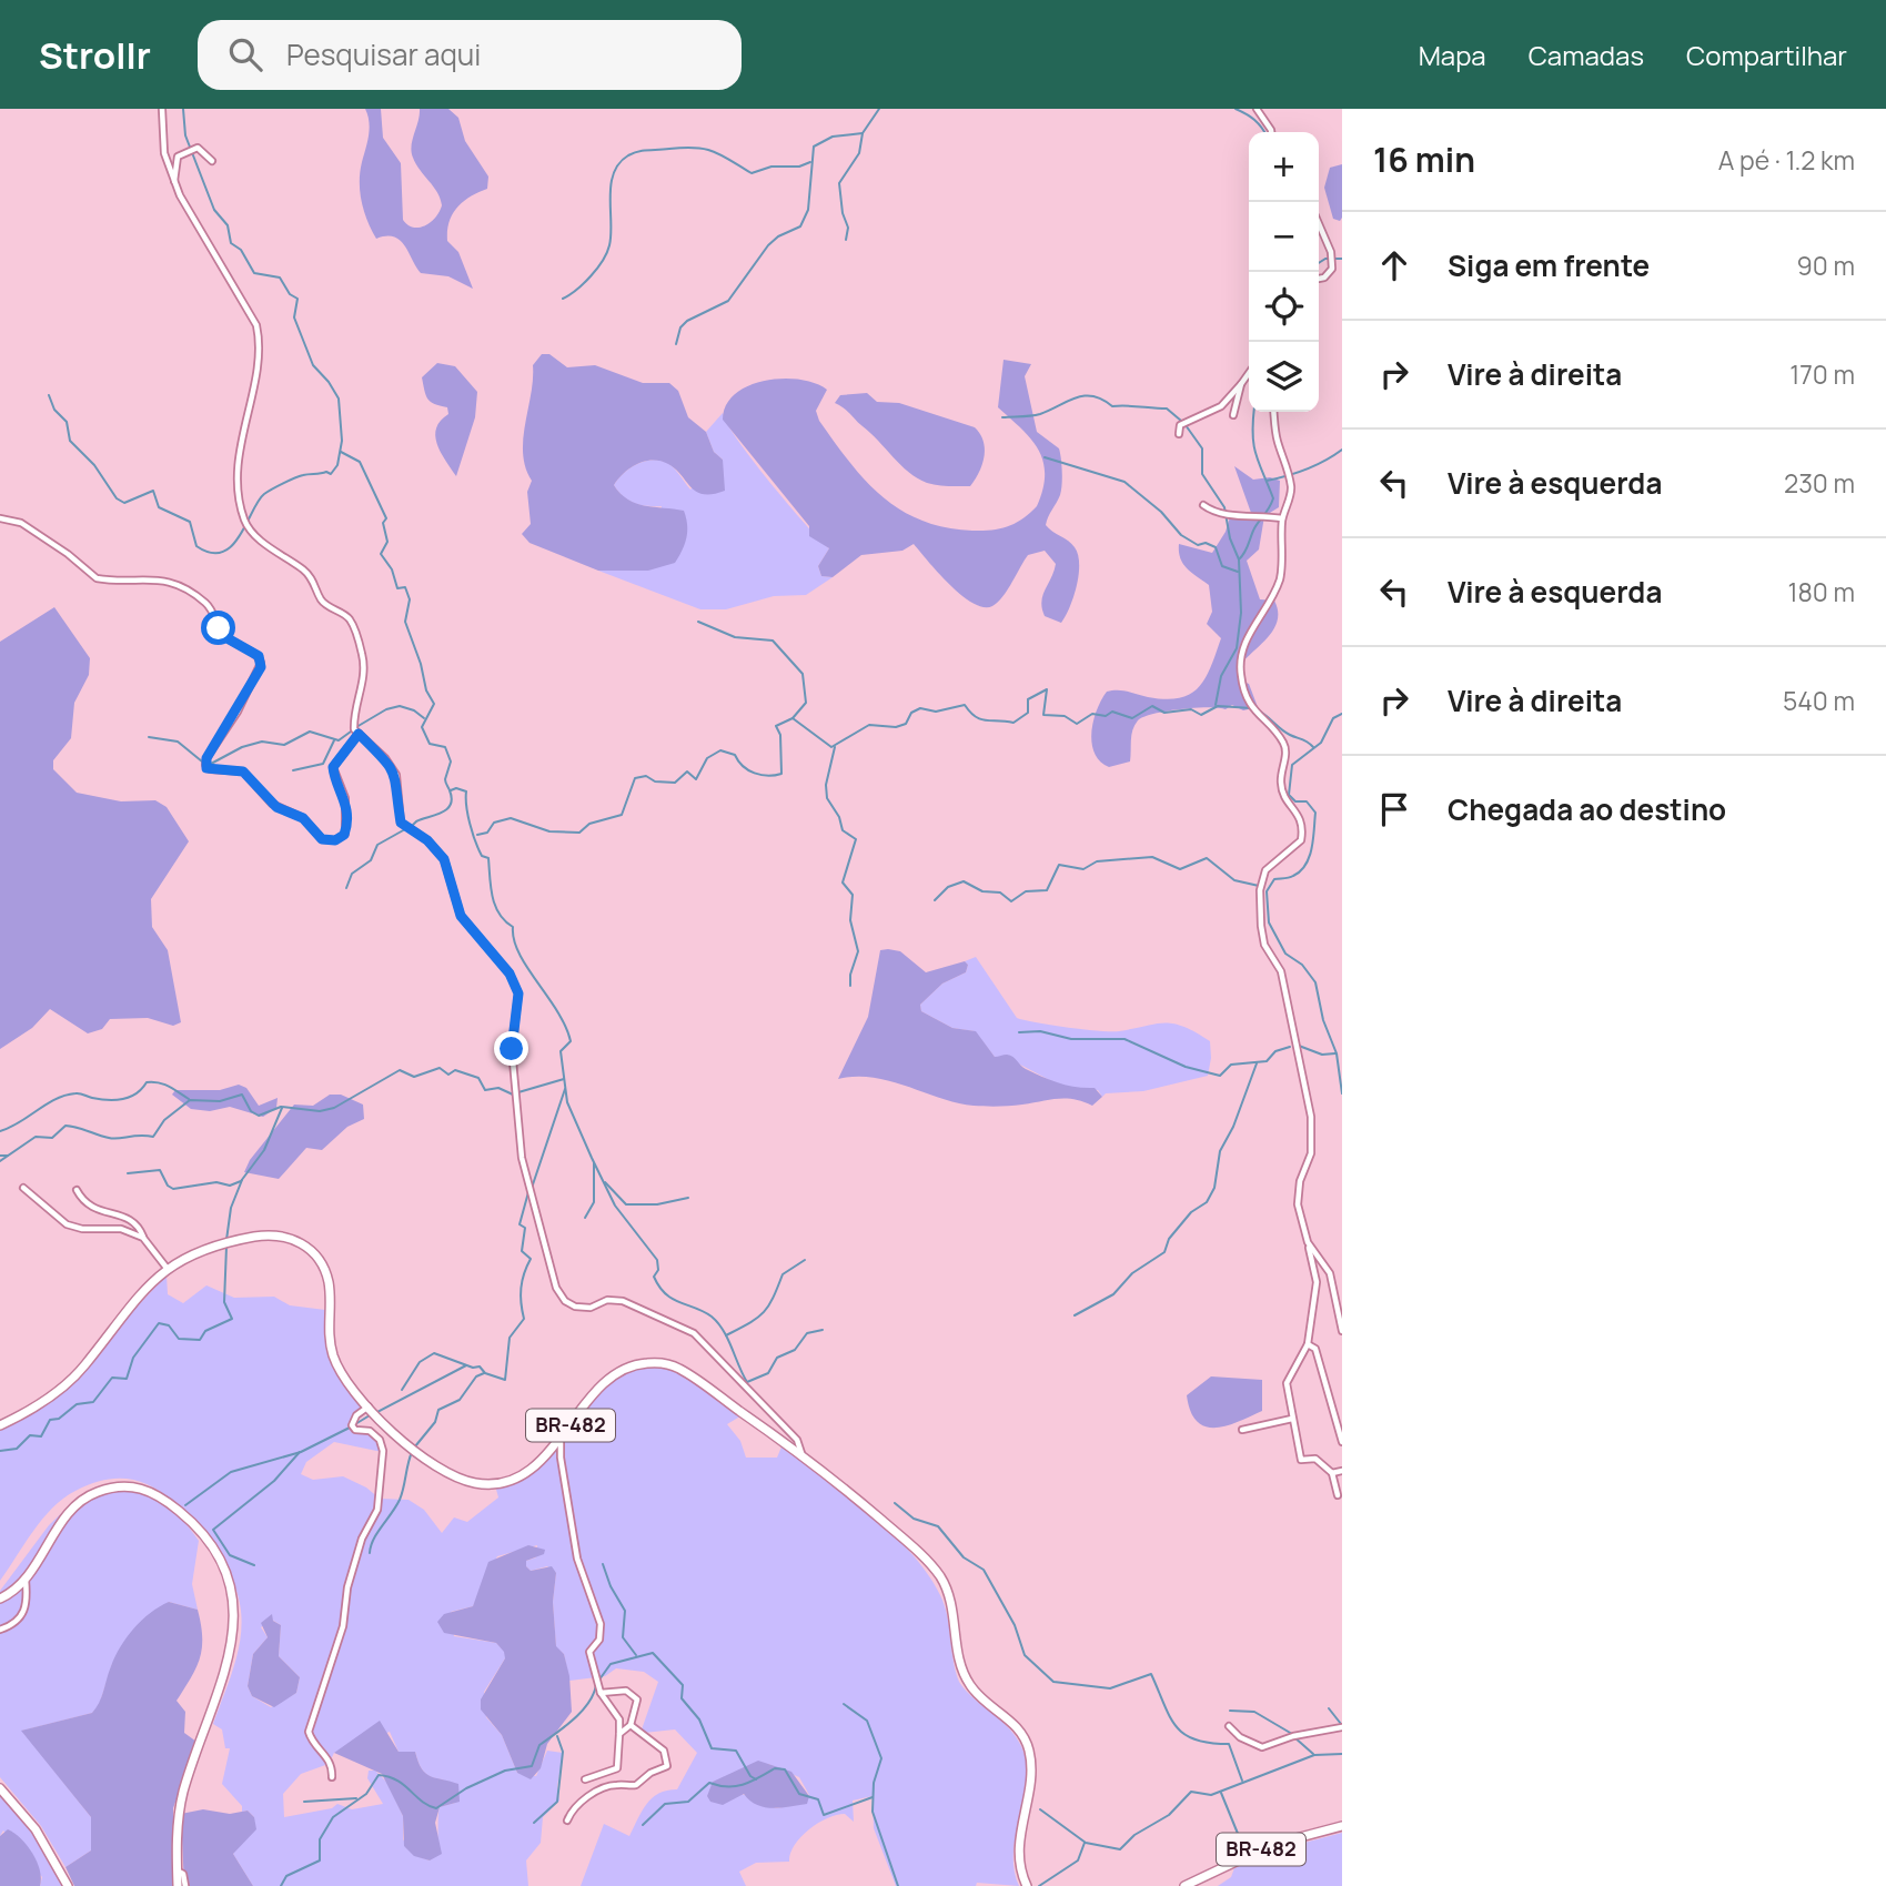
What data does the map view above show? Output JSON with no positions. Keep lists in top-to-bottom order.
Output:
{
  "streets": {
    "highway": ["BR-482"]
  },
  "page": {
    "header": "Strollr",
    "search": "Pesquisar aqui",
    "nav": ["Mapa", "Camadas", "Compartilhar"],
    "heading": ["16 min", "A pé · 1.2 km"],
    "map_buttons": ["+", "−"],
    "list": [
      ["Siga em frente", "90 m"],
      ["Vire à direita", "170 m"],
      ["Vire à esquerda", "230 m"],
      ["Vire à esquerda", "180 m"],
      ["Vire à direita", "540 m"],
      "Chegada ao destino"
    ]
  }
}
